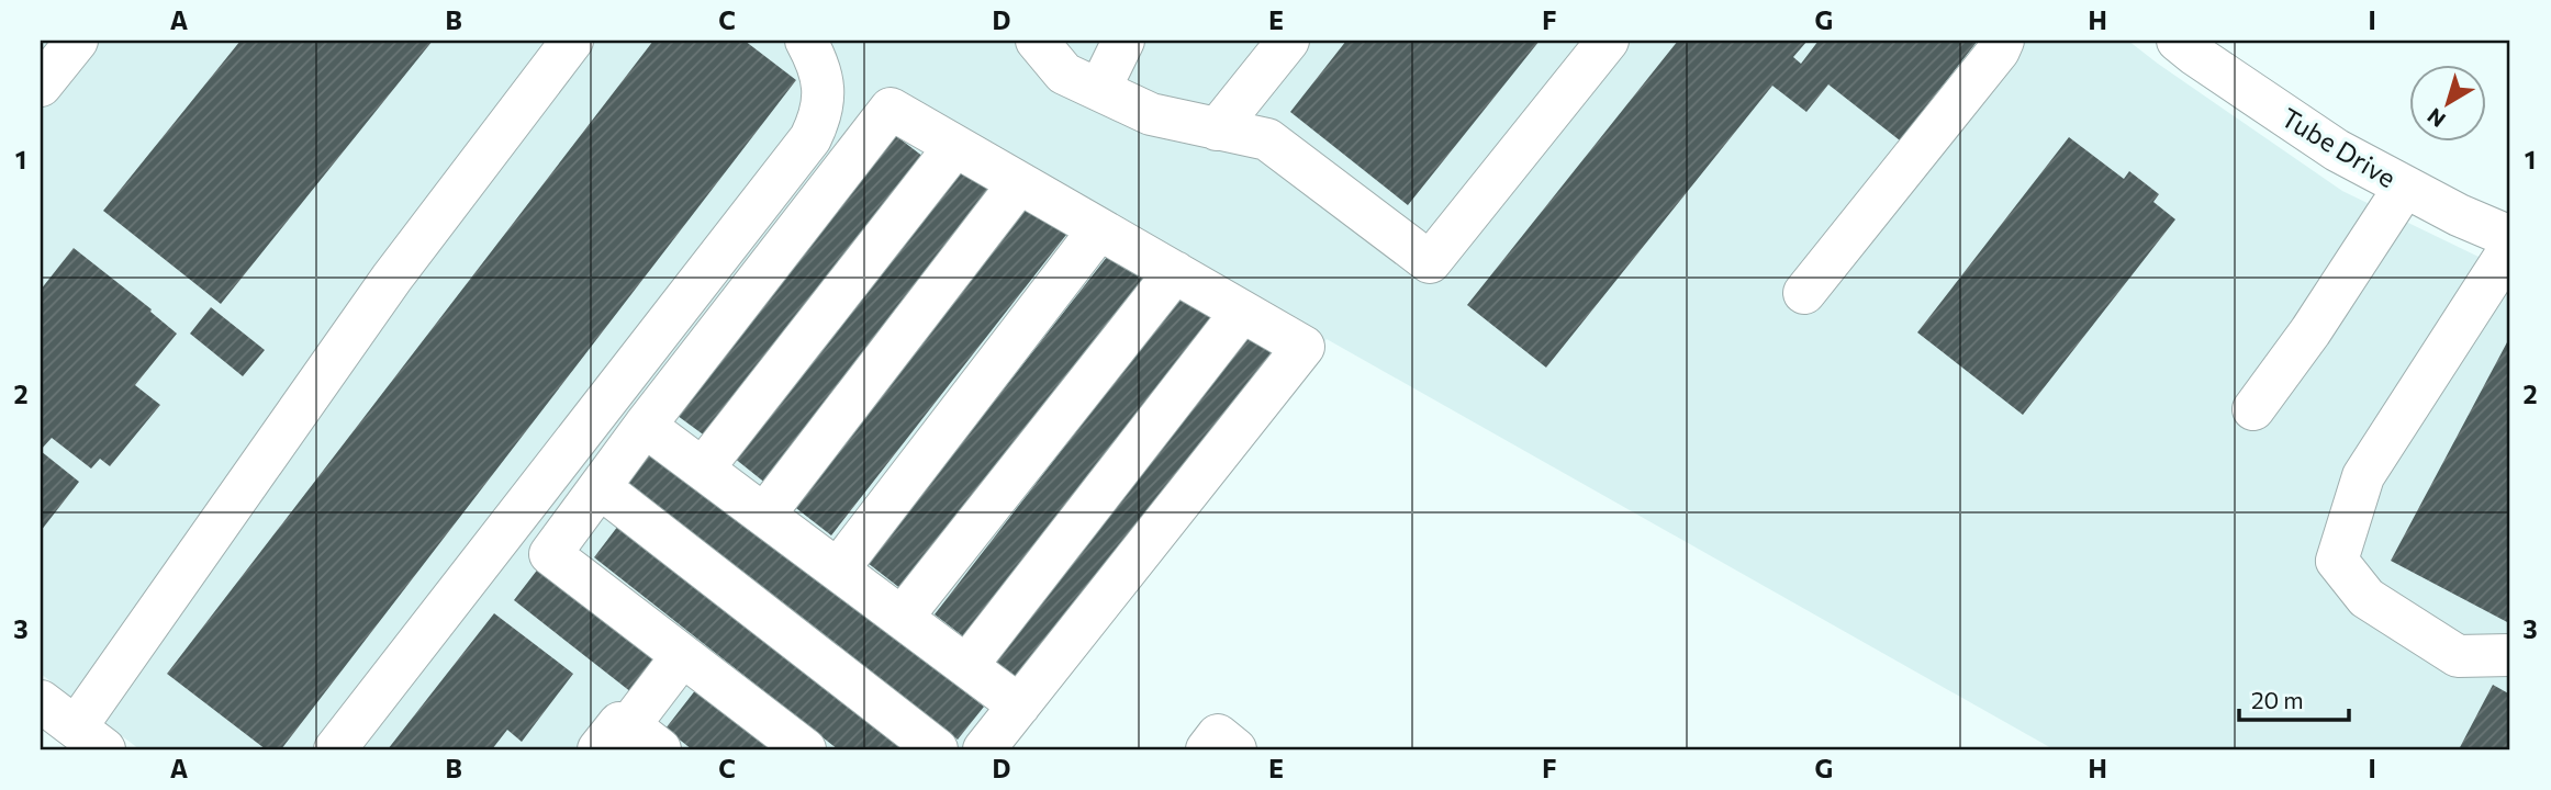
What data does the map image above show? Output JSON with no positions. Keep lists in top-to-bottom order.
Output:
{
  "streets": {
    "street": ["Tube Drive"]
  },
  "scale_bar": "20 m",
  "north": "bottom left",
  "grid": {
    "columns": [
      "A",
      "B",
      "C",
      "D",
      "E",
      "F",
      "G",
      "H",
      "I"
    ],
    "rows": ["1", "2", "3"]
  }
}
